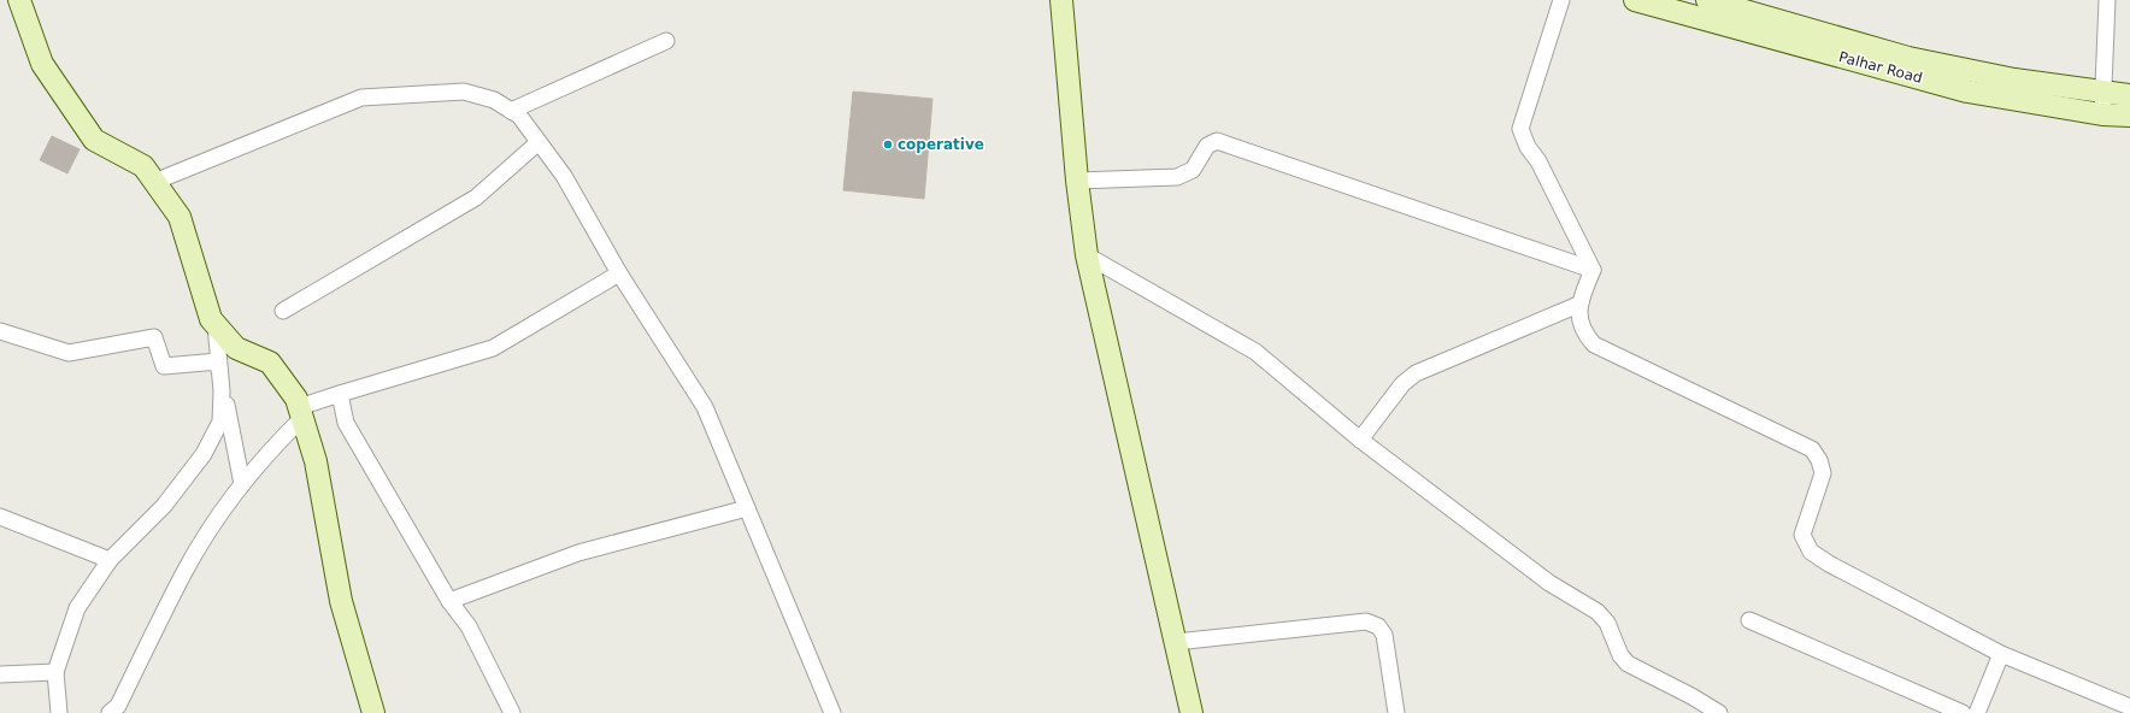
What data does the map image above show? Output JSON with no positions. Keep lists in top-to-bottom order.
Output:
{
  "streets": {
    "street": ["Palhar Road"]
  },
  "places": ["coperative"]
}
